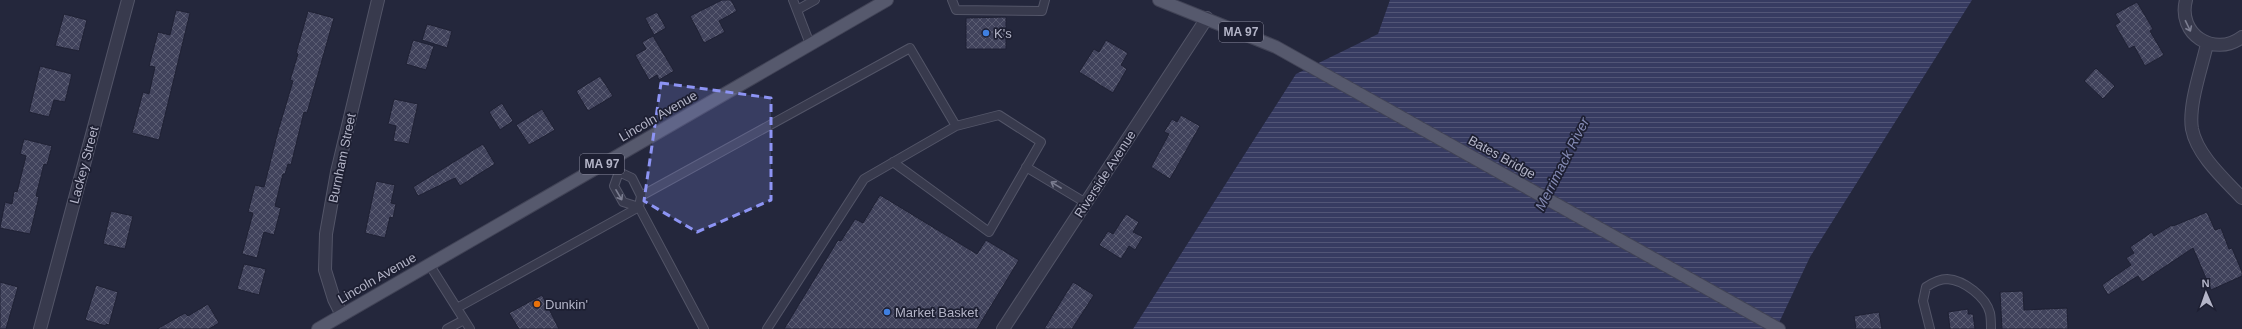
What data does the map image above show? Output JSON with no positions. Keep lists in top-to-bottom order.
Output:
{
  "streets": {
    "main road": ["MA 97", "Lincoln Avenue", "Bates Bridge"],
    "street": ["Burnham Street", "Lackey Street", "Riverside Avenue"]
  },
  "crossings": [
    ["MA 97", "Bates Bridge"],
    ["MA 97", "Riverside Avenue"],
    ["Lincoln Avenue", "Burnham Street"],
    ["Bates Bridge", "Riverside Avenue"]
  ],
  "water": ["Merrimack River"],
  "places": ["K's", "Dunkin'", "Market Basket"],
  "north": "top"
}
